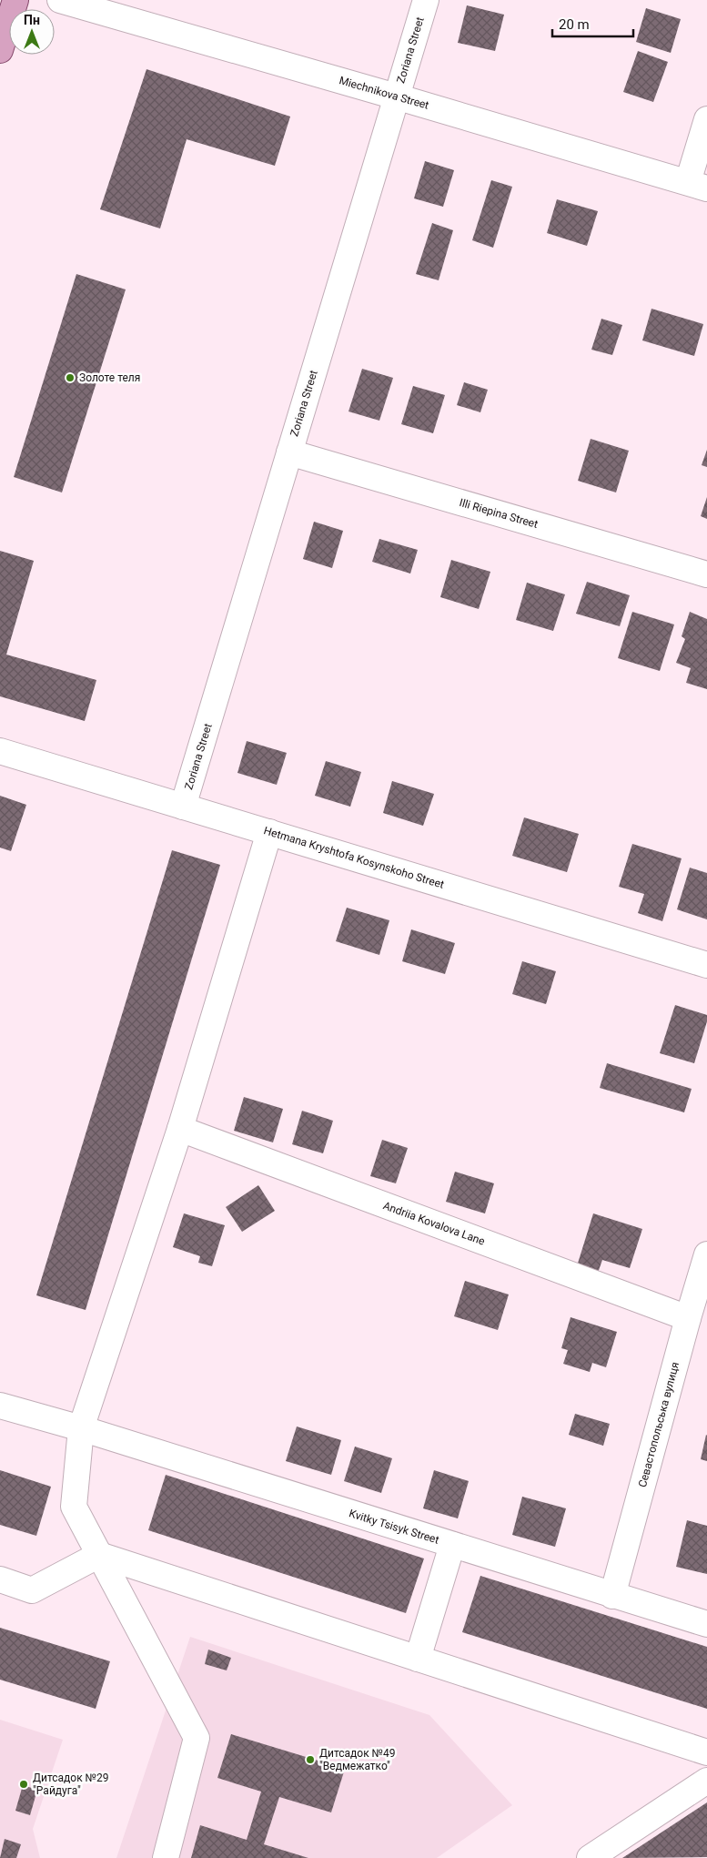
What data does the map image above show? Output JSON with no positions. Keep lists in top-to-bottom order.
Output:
{
  "streets": {
    "street": [
      "Zoriana Street",
      "Miechnikova Street",
      "Illi Riepina Street",
      "Hetmana Kryshtofa Kosynskoho Street",
      "Andriia Kovalova Lane",
      "Севастопольська вулиця",
      "Kvitky Tsisyk Street"
    ]
  },
  "crossings": [
    ["Zoriana Street", "Miechnikova Street"],
    ["Zoriana Street", "Illi Riepina Street"],
    ["Zoriana Street", "Hetmana Kryshtofa Kosynskoho Street"],
    ["Andriia Kovalova Lane", "Севастопольська вулиця"],
    ["Севастопольська вулиця", "Kvitky Tsisyk Street"]
  ],
  "places": ["Золоте теля", "Дитсадок №49 \"Ведмежатко\"", "Дитсадок №29 \"Райдуга\""],
  "scale_bar": "20 m",
  "north": "top"
}
